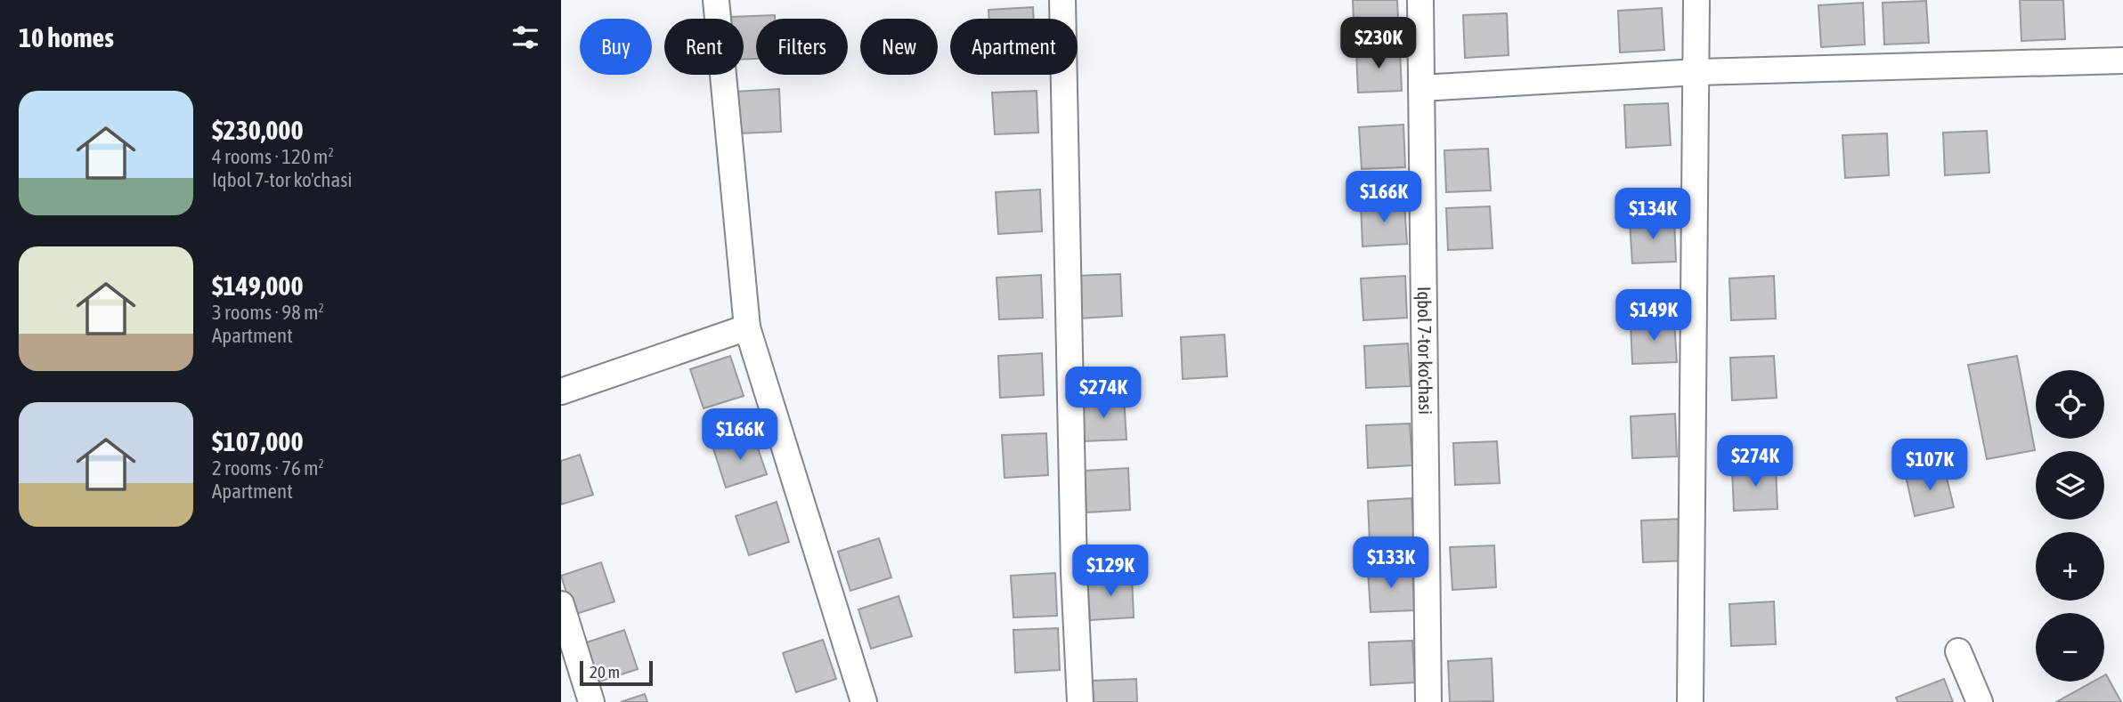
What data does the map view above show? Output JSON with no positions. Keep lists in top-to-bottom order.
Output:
{
  "streets": {
    "street": ["Iqbol 7-tor ko'chasi"]
  },
  "scale_bar": "20 m",
  "page": {
    "heading": "10 homes",
    "price": [
      "$230K",
      "$166K",
      "$134K",
      "$149K",
      "$274K",
      "$166K",
      "$274K",
      "$107K",
      "$133K",
      "$129K"
    ],
    "chip": [
      "Buy",
      "Rent",
      "Filters",
      "New",
      "Apartment"
    ],
    "list": [
      {
        "name": "$230,000",
        "note": "4 rooms · 120 m² · Iqbol 7-tor ko'chasi"
      },
      {
        "name": "$149,000",
        "note": "3 rooms · 98 m² · Apartment"
      },
      {
        "name": "$107,000",
        "note": "2 rooms · 76 m² · Apartment"
      }
    ],
    "map_buttons": ["+", "−"],
    "scale": "20 m"
  }
}
